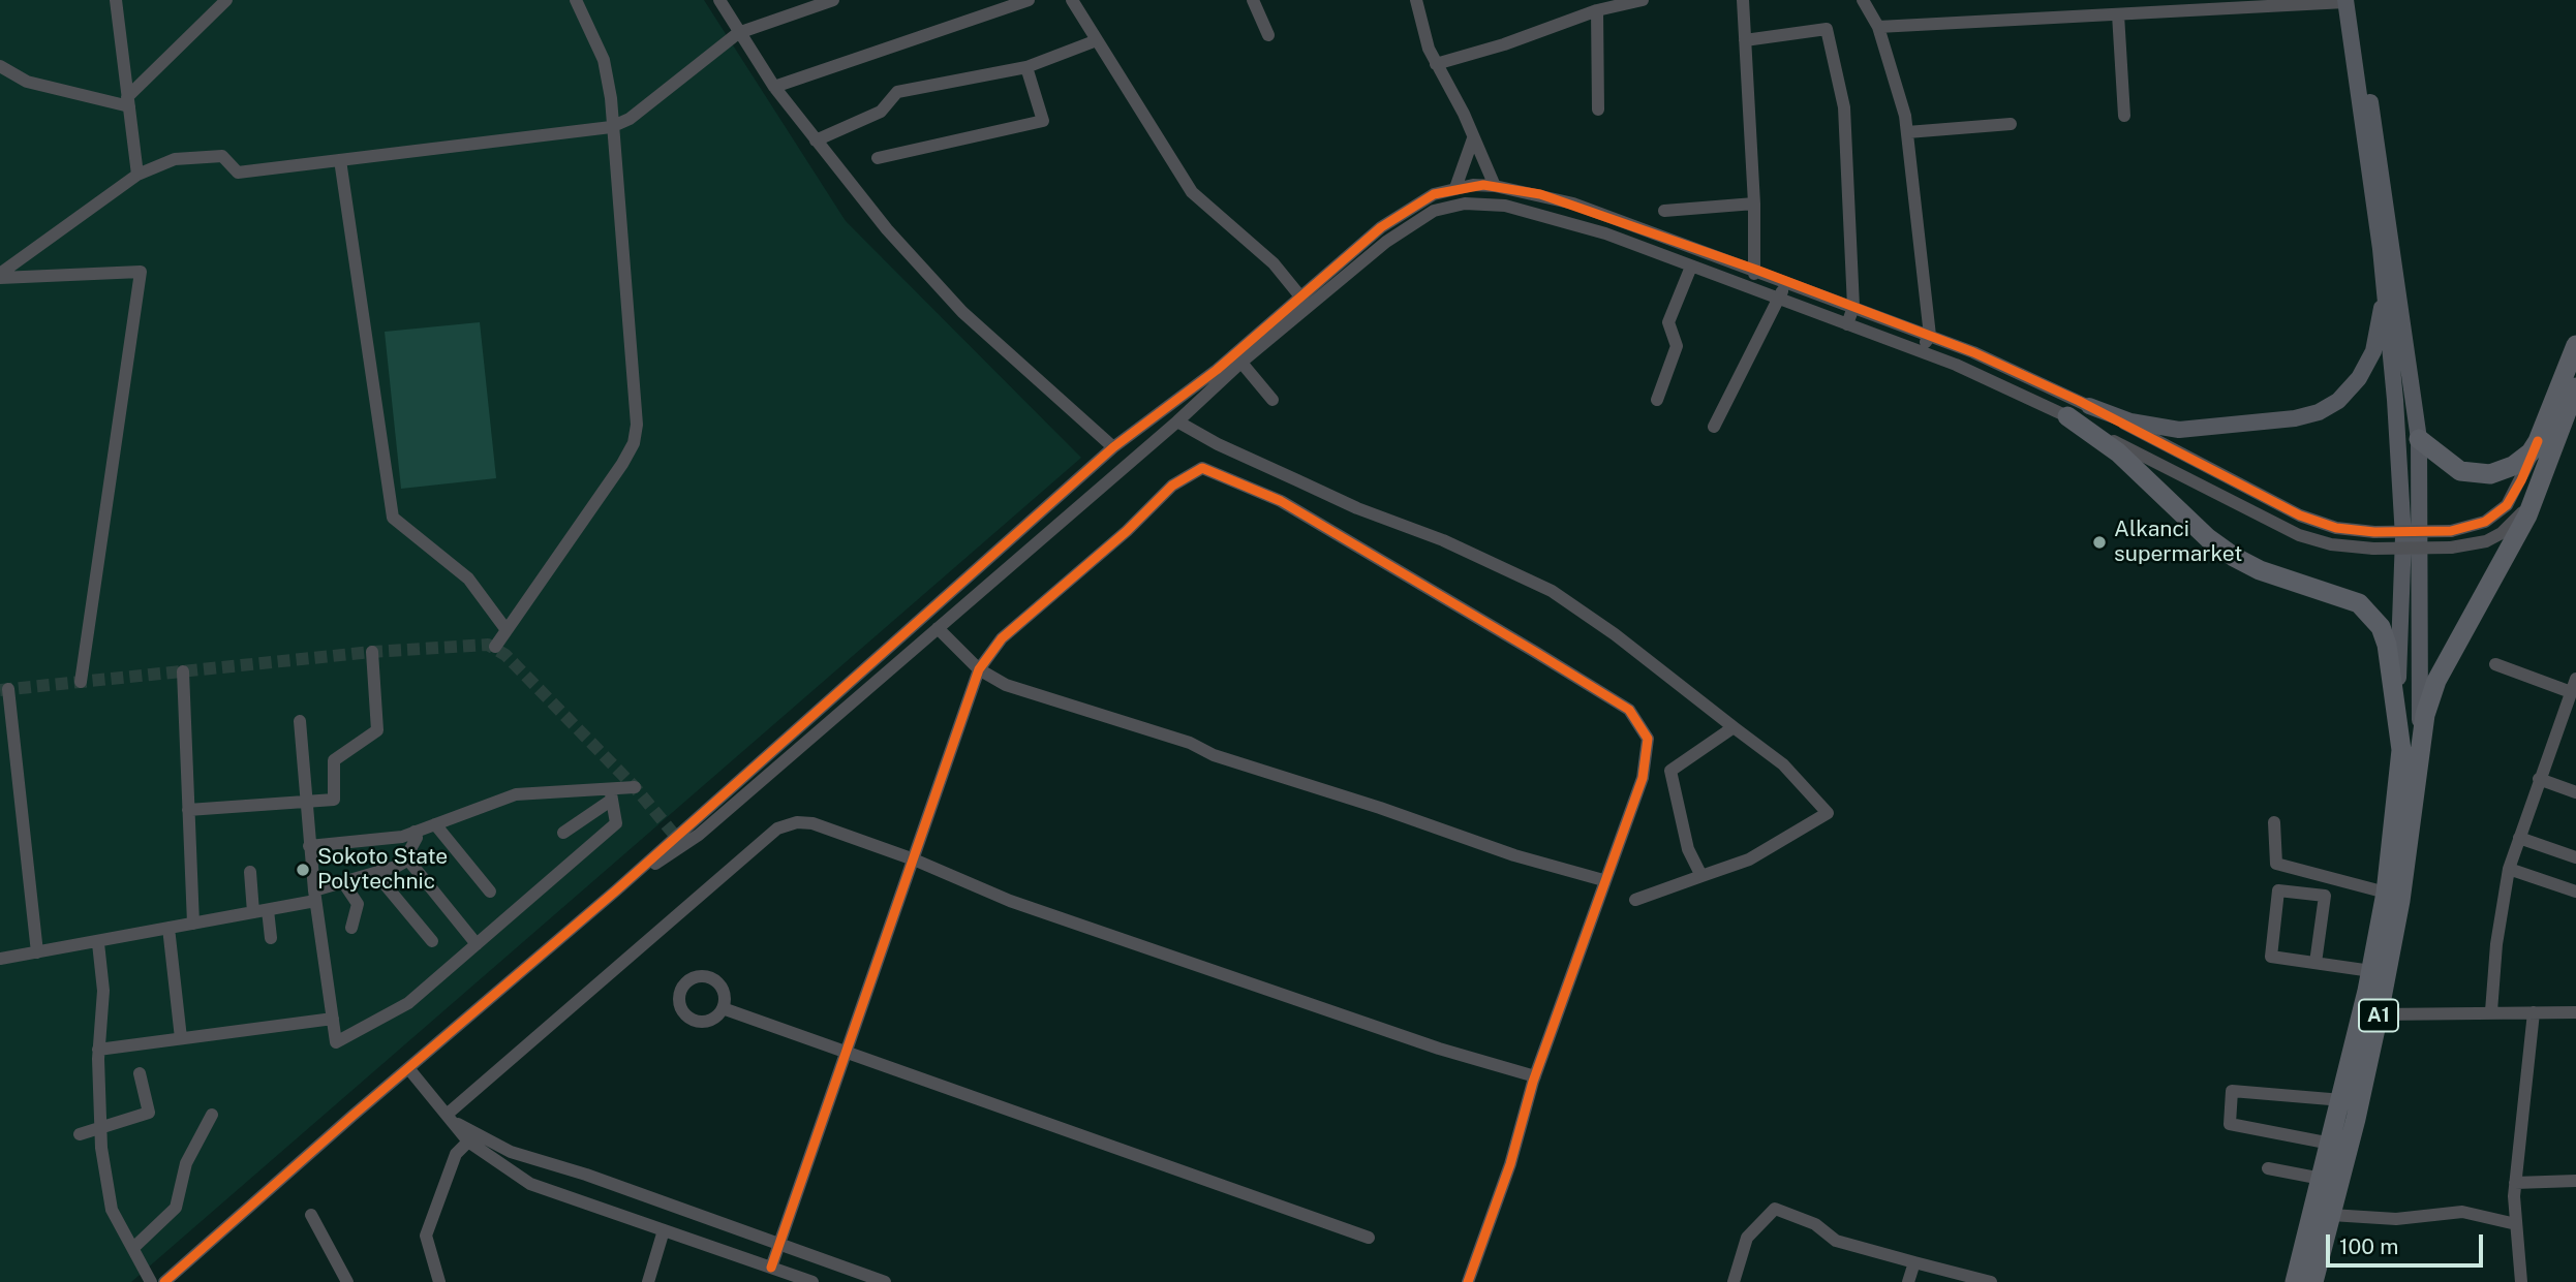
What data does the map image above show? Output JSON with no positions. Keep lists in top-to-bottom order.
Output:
{
  "streets": {
    "highway": ["A1"]
  },
  "places": ["Alkanci supermarket", "Sokoto State Polytechnic"],
  "scale_bar": "100 m"
}
